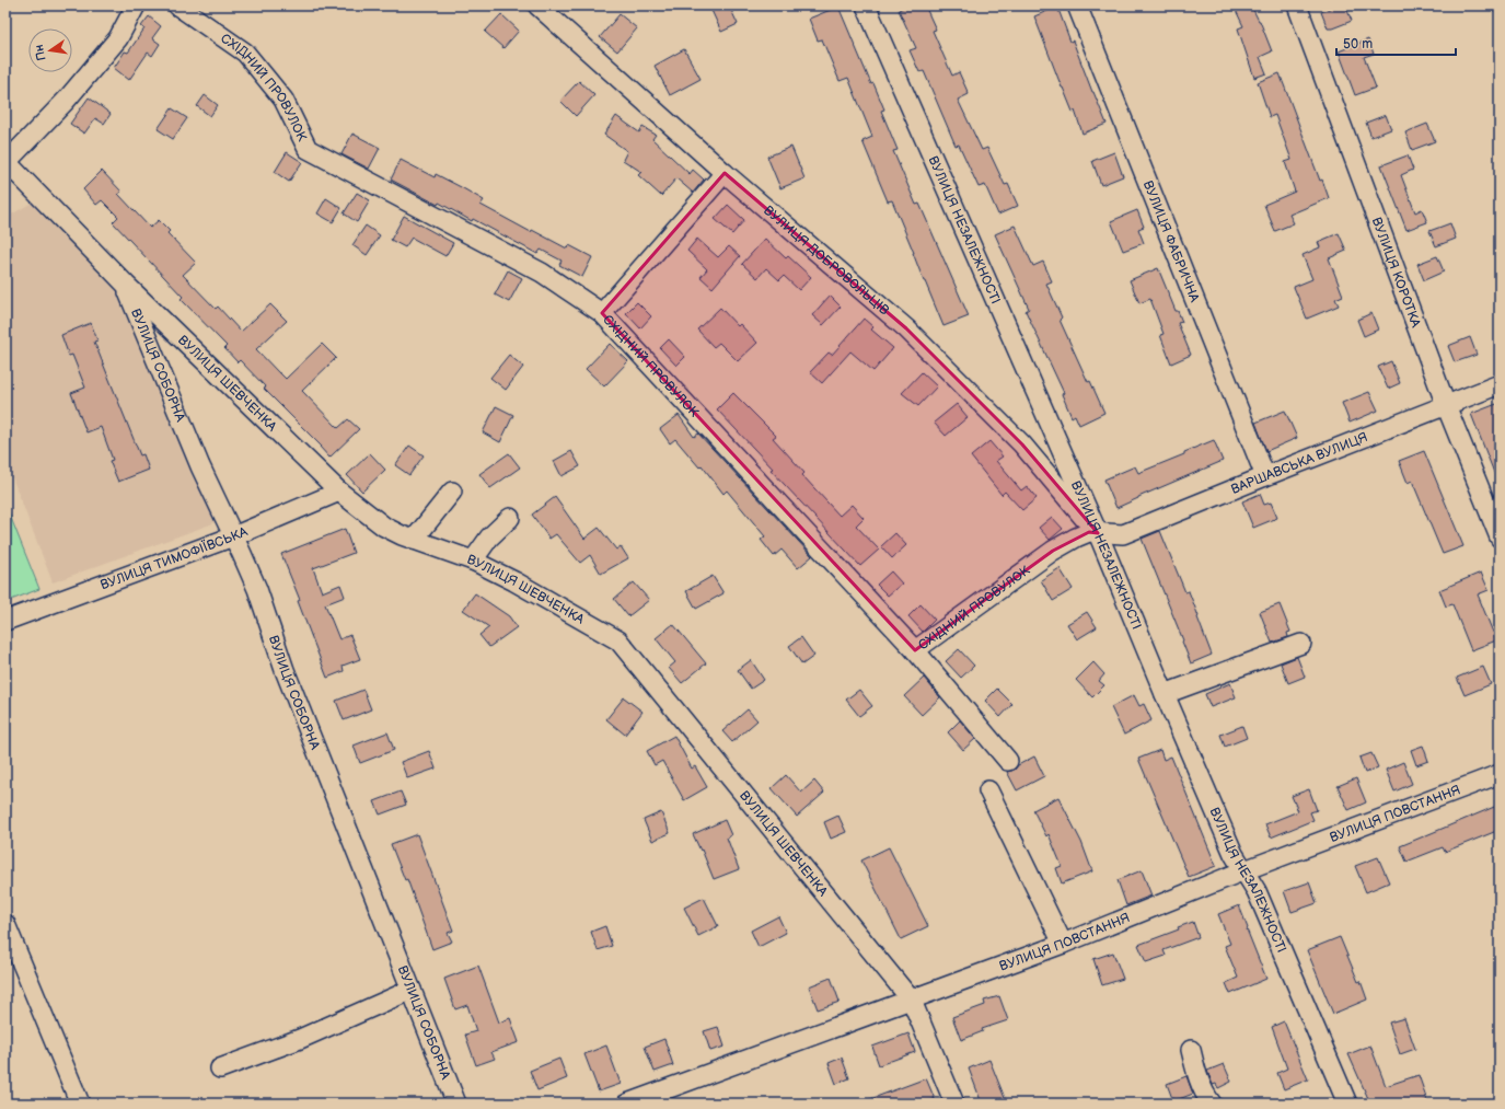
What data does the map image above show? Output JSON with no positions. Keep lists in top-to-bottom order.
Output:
{
  "streets": {
    "street": [
      "СХІДНИЙ ПРОВУЛОК",
      "ВУЛИЦЯ НЕЗАЛЕЖНОСТІ",
      "ВУЛИЦЯ ФАБРИЧНА",
      "ВУЛИЦЯ ДОБРОВОЛЬЦІВ",
      "ВУЛИЦЯ КОРОТКА",
      "ВУЛИЦЯ СОБОРНА",
      "ВУЛИЦЯ ШЕВЧЕНКА",
      "ВАРШАВСЬКА ВУЛИЦЯ",
      "ВУЛИЦЯ ТИМОФІЇВСЬКА",
      "ВУЛИЦЯ ПОВСТАННЯ"
    ]
  },
  "crossings": [
    ["СХІДНИЙ ПРОВУЛОК", "ВУЛИЦЯ НЕЗАЛЕЖНОСТІ"],
    ["СХІДНИЙ ПРОВУЛОК", "ВУЛИЦЯ ДОБРОВОЛЬЦІВ"],
    ["СХІДНИЙ ПРОВУЛОК", "ВАРШАВСЬКА ВУЛИЦЯ"],
    ["ВУЛИЦЯ НЕЗАЛЕЖНОСТІ", "ВУЛИЦЯ ДОБРОВОЛЬЦІВ"],
    ["ВУЛИЦЯ НЕЗАЛЕЖНОСТІ", "ВАРШАВСЬКА ВУЛИЦЯ"],
    ["ВУЛИЦЯ НЕЗАЛЕЖНОСТІ", "ВУЛИЦЯ ПОВСТАННЯ"],
    ["ВУЛИЦЯ ФАБРИЧНА", "ВАРШАВСЬКА ВУЛИЦЯ"],
    ["ВУЛИЦЯ ДОБРОВОЛЬЦІВ", "ВАРШАВСЬКА ВУЛИЦЯ"],
    ["ВУЛИЦЯ КОРОТКА", "ВАРШАВСЬКА ВУЛИЦЯ"],
    ["ВУЛИЦЯ СОБОРНА", "ВУЛИЦЯ ШЕВЧЕНКА"],
    ["ВУЛИЦЯ СОБОРНА", "ВУЛИЦЯ ТИМОФІЇВСЬКА"],
    ["ВУЛИЦЯ ШЕВЧЕНКА", "ВУЛИЦЯ ТИМОФІЇВСЬКА"],
    ["ВУЛИЦЯ ШЕВЧЕНКА", "ВУЛИЦЯ ПОВСТАННЯ"]
  ],
  "scale_bar": "50 m",
  "north": "left"
}
